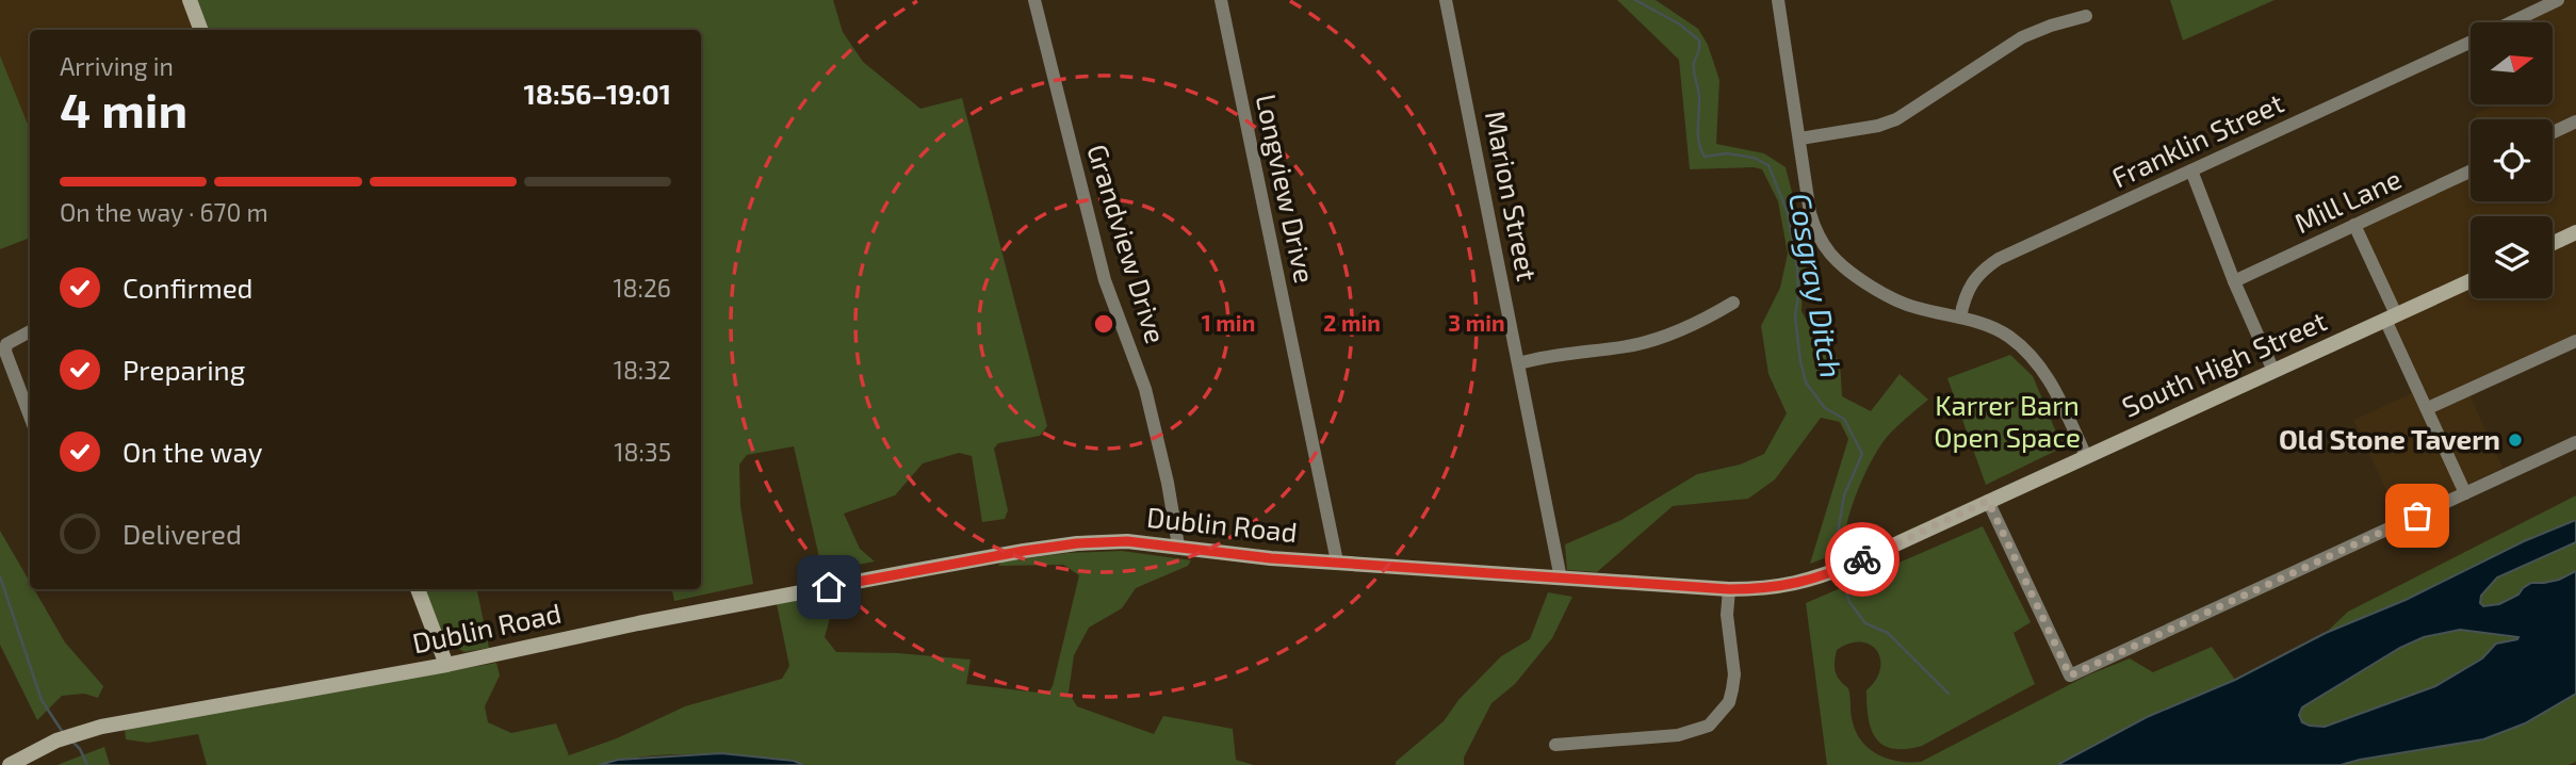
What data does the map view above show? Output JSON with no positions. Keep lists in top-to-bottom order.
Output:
{
  "streets": {
    "main road": ["South High Street", "Dublin Road"],
    "street": [
      "Franklin Street",
      "Longview Drive",
      "Marion Street",
      "Mill Lane",
      "Grandview Drive"
    ]
  },
  "crossings": [
    ["Longview Drive", "Dublin Road"],
    ["Marion Street", "Dublin Road"],
    ["Grandview Drive", "Dublin Road"],
    ["South High Street", "Dublin Road"]
  ],
  "water": ["Cosgray Ditch"],
  "parks": ["Karrer Barn Open Space"],
  "places": ["Old Stone Tavern"],
  "north": "right",
  "page": {
    "heading": ["4 min", "Arriving in", "18:56–19:01"],
    "bar": "On the way · 670 m",
    "list": [
      ["Confirmed", "18:26"],
      ["Preparing", "18:32"],
      ["On the way", "18:35"],
      "Delivered"
    ]
  },
  "rings": ["1 min", "2 min", "3 min"]
}
